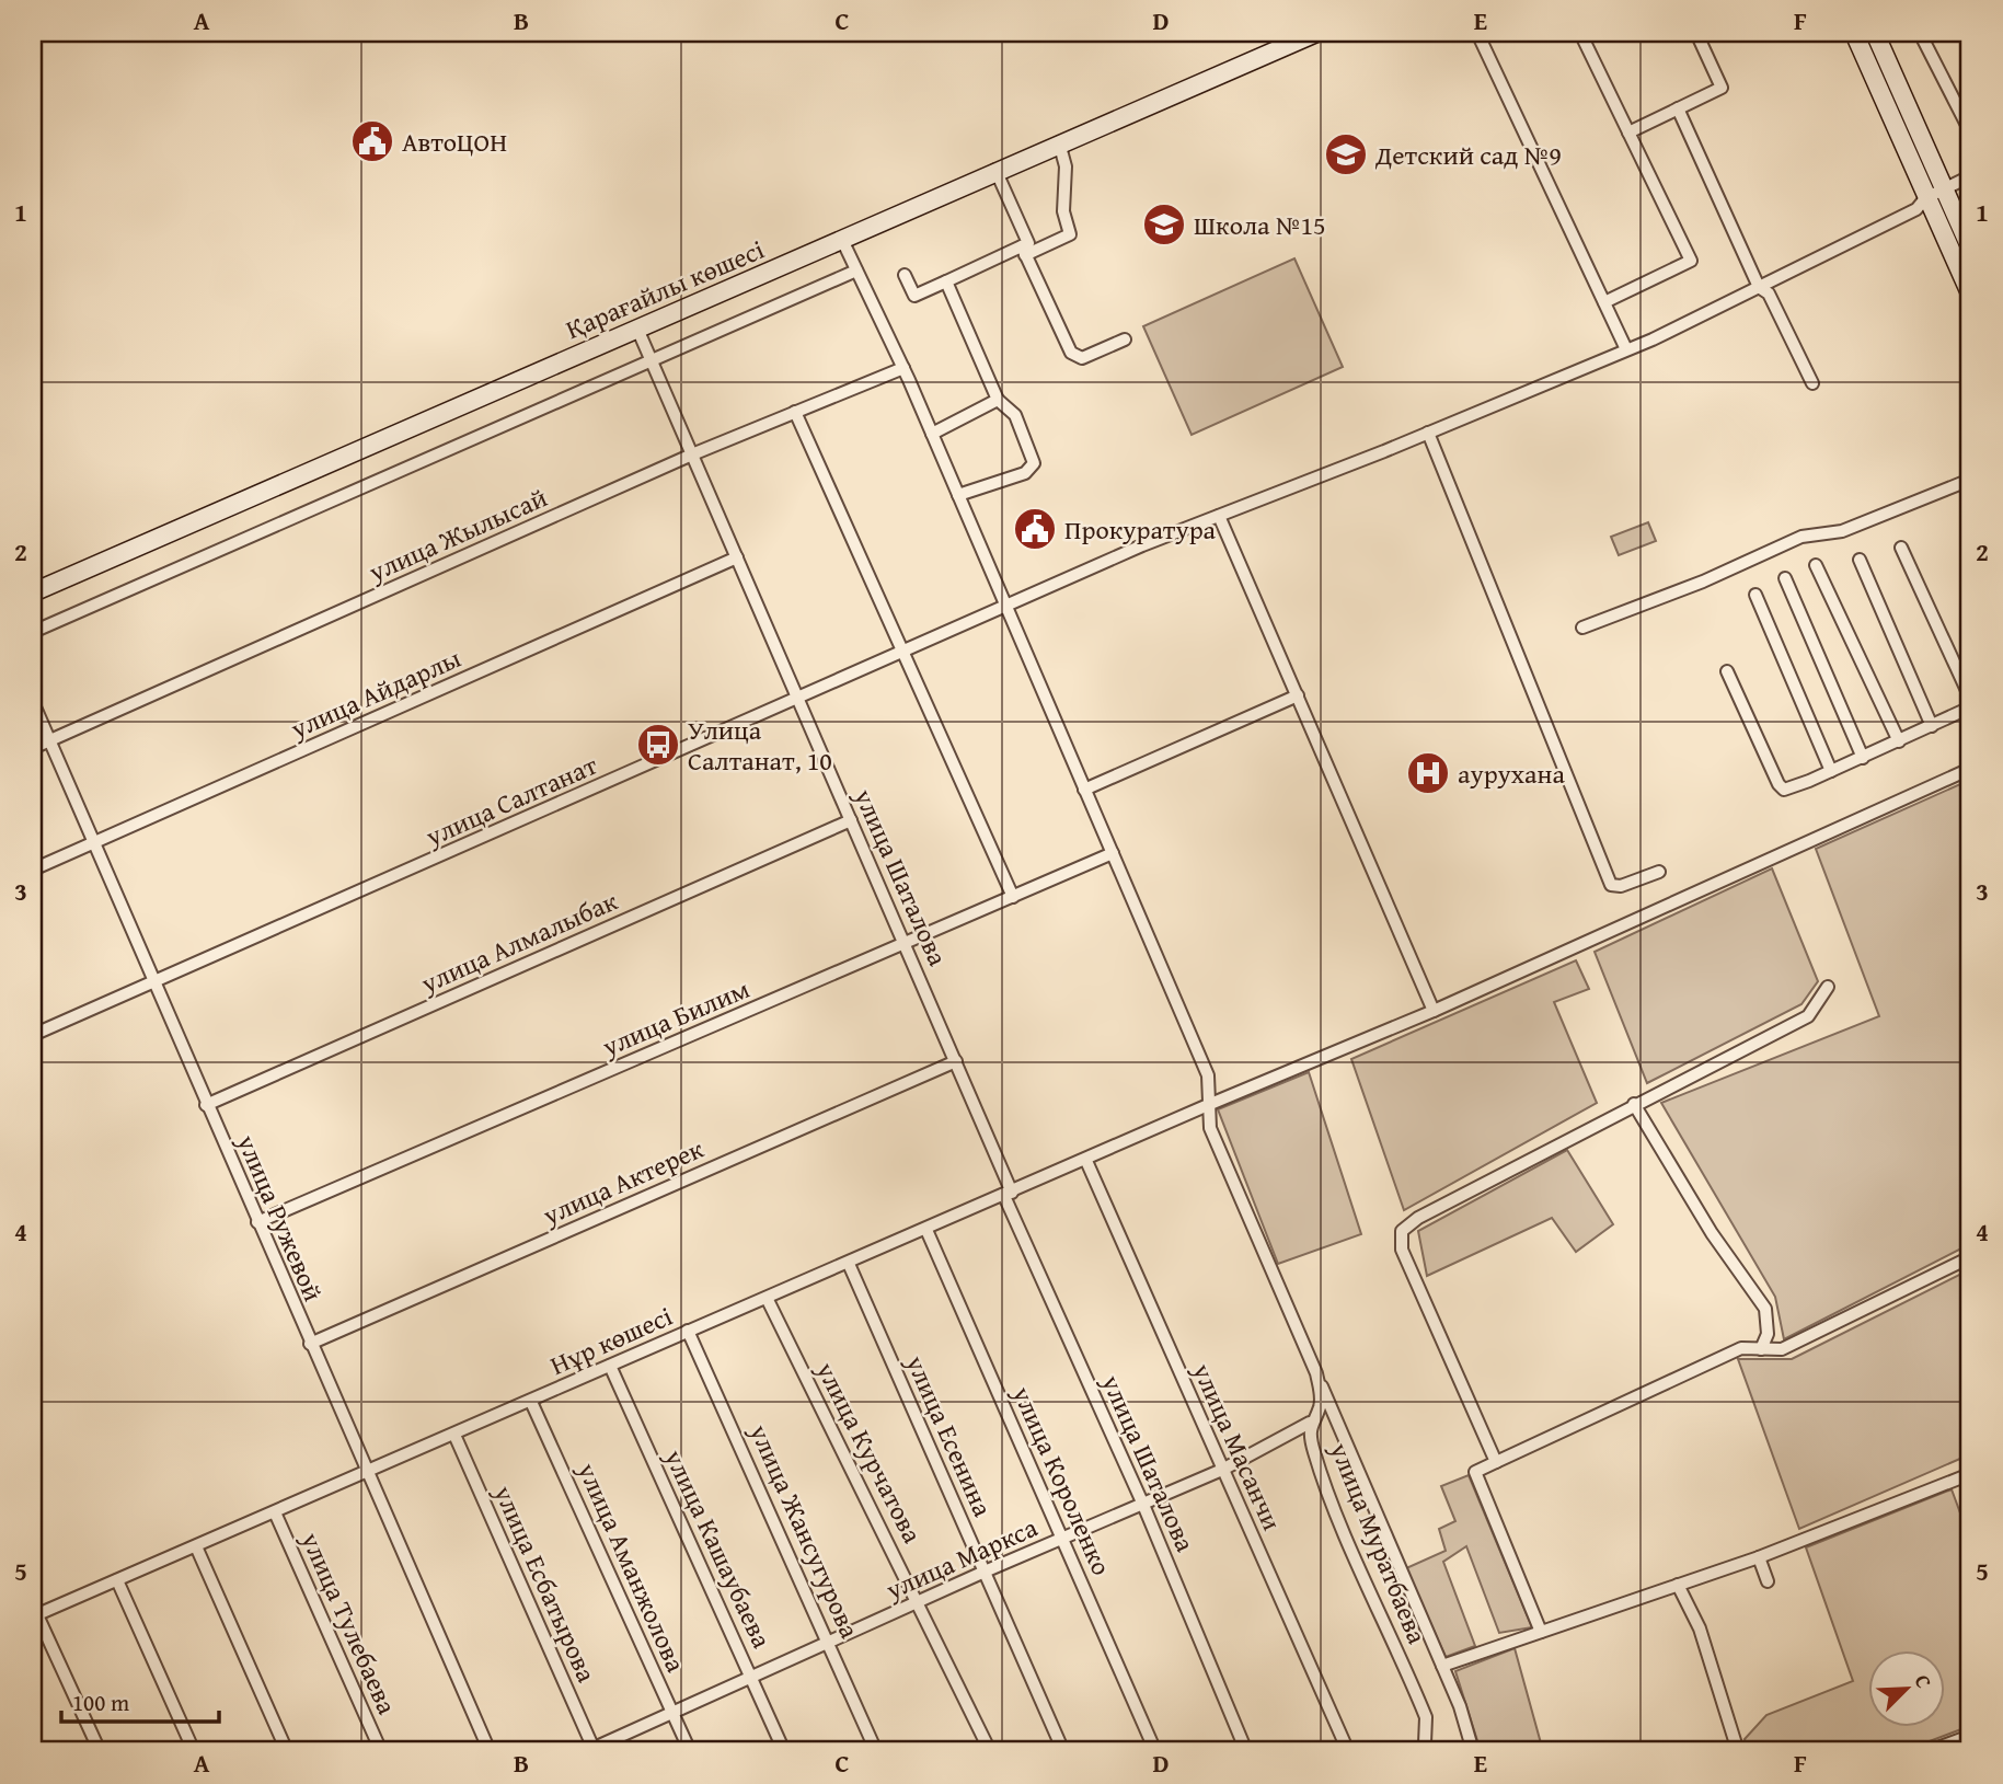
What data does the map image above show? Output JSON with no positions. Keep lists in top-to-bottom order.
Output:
{
  "streets": {
    "street": [
      "Қарағайлы көшесі",
      "улица Жылысай",
      "улица Айдарлы",
      "улица Салтанат",
      "улица Шаталова",
      "улица Алмалыбак",
      "улица Билим",
      "улица Актерек",
      "улица Ружевой",
      "Нұр көшесі",
      "улица Есенина",
      "улица Масанчи",
      "улица Курчатова",
      "улица Короленко",
      "улица Жансугурова",
      "улица Муратбаева",
      "улица Кашаубаева",
      "улица Маркса",
      "улица Аманжолова",
      "улица Есбатырова",
      "улица Тулебаева"
    ]
  },
  "crossings": [
    ["Қарағайлы көшесі", "улица Шаталова"],
    ["Қарағайлы көшесі", "улица Муратбаева"],
    ["улица Жылысай", "улица Шаталова"],
    ["улица Жылысай", "улица Ружевой"],
    ["улица Жылысай", "улица Муратбаева"],
    ["улица Айдарлы", "улица Шаталова"],
    ["улица Айдарлы", "улица Ружевой"],
    ["улица Салтанат", "улица Шаталова"],
    ["улица Салтанат", "улица Ружевой"],
    ["улица Салтанат", "улица Муратбаева"],
    ["улица Шаталова", "улица Алмалыбак"],
    ["улица Шаталова", "улица Билим"],
    ["улица Шаталова", "улица Актерек"],
    ["улица Шаталова", "Нұр көшесі"],
    ["улица Шаталова", "улица Маркса"],
    ["улица Алмалыбак", "улица Ружевой"],
    ["улица Билим", "улица Ружевой"],
    ["улица Билим", "улица Муратбаева"],
    ["улица Актерек", "улица Ружевой"],
    ["улица Ружевой", "Нұр көшесі"],
    ["Нұр көшесі", "улица Есенина"],
    ["Нұр көшесі", "улица Масанчи"],
    ["Нұр көшесі", "улица Курчатова"],
    ["Нұр көшесі", "улица Короленко"],
    ["Нұр көшесі", "улица Жансугурова"],
    ["Нұр көшесі", "улица Муратбаева"],
    ["Нұр көшесі", "улица Кашаубаева"],
    ["Нұр көшесі", "улица Аманжолова"],
    ["Нұр көшесі", "улица Есбатырова"],
    ["Нұр көшесі", "улица Тулебаева"],
    ["улица Есенина", "улица Маркса"],
    ["улица Масанчи", "улица Маркса"],
    ["улица Курчатова", "улица Маркса"],
    ["улица Короленко", "улица Маркса"],
    ["улица Жансугурова", "улица Маркса"],
    ["улица Муратбаева", "улица Маркса"],
    ["улица Кашаубаева", "улица Маркса"],
    ["улица Маркса", "улица Аманжолова"],
    ["улица Маркса", "улица Есбатырова"]
  ],
  "places": {
    "public building": ["АвтоЦОН", "Прокуратура"],
    "school or university": ["Детский сад №9", "Школа №15"],
    "bus stop": ["Улица Салтанат, 10"],
    "hospital": ["аурухана"]
  },
  "scale_bar": "100 m",
  "north": "top right",
  "grid": {
    "columns": [
      "A",
      "B",
      "C",
      "D",
      "E",
      "F"
    ],
    "rows": [
      "1",
      "2",
      "3",
      "4",
      "5"
    ]
  }
}
